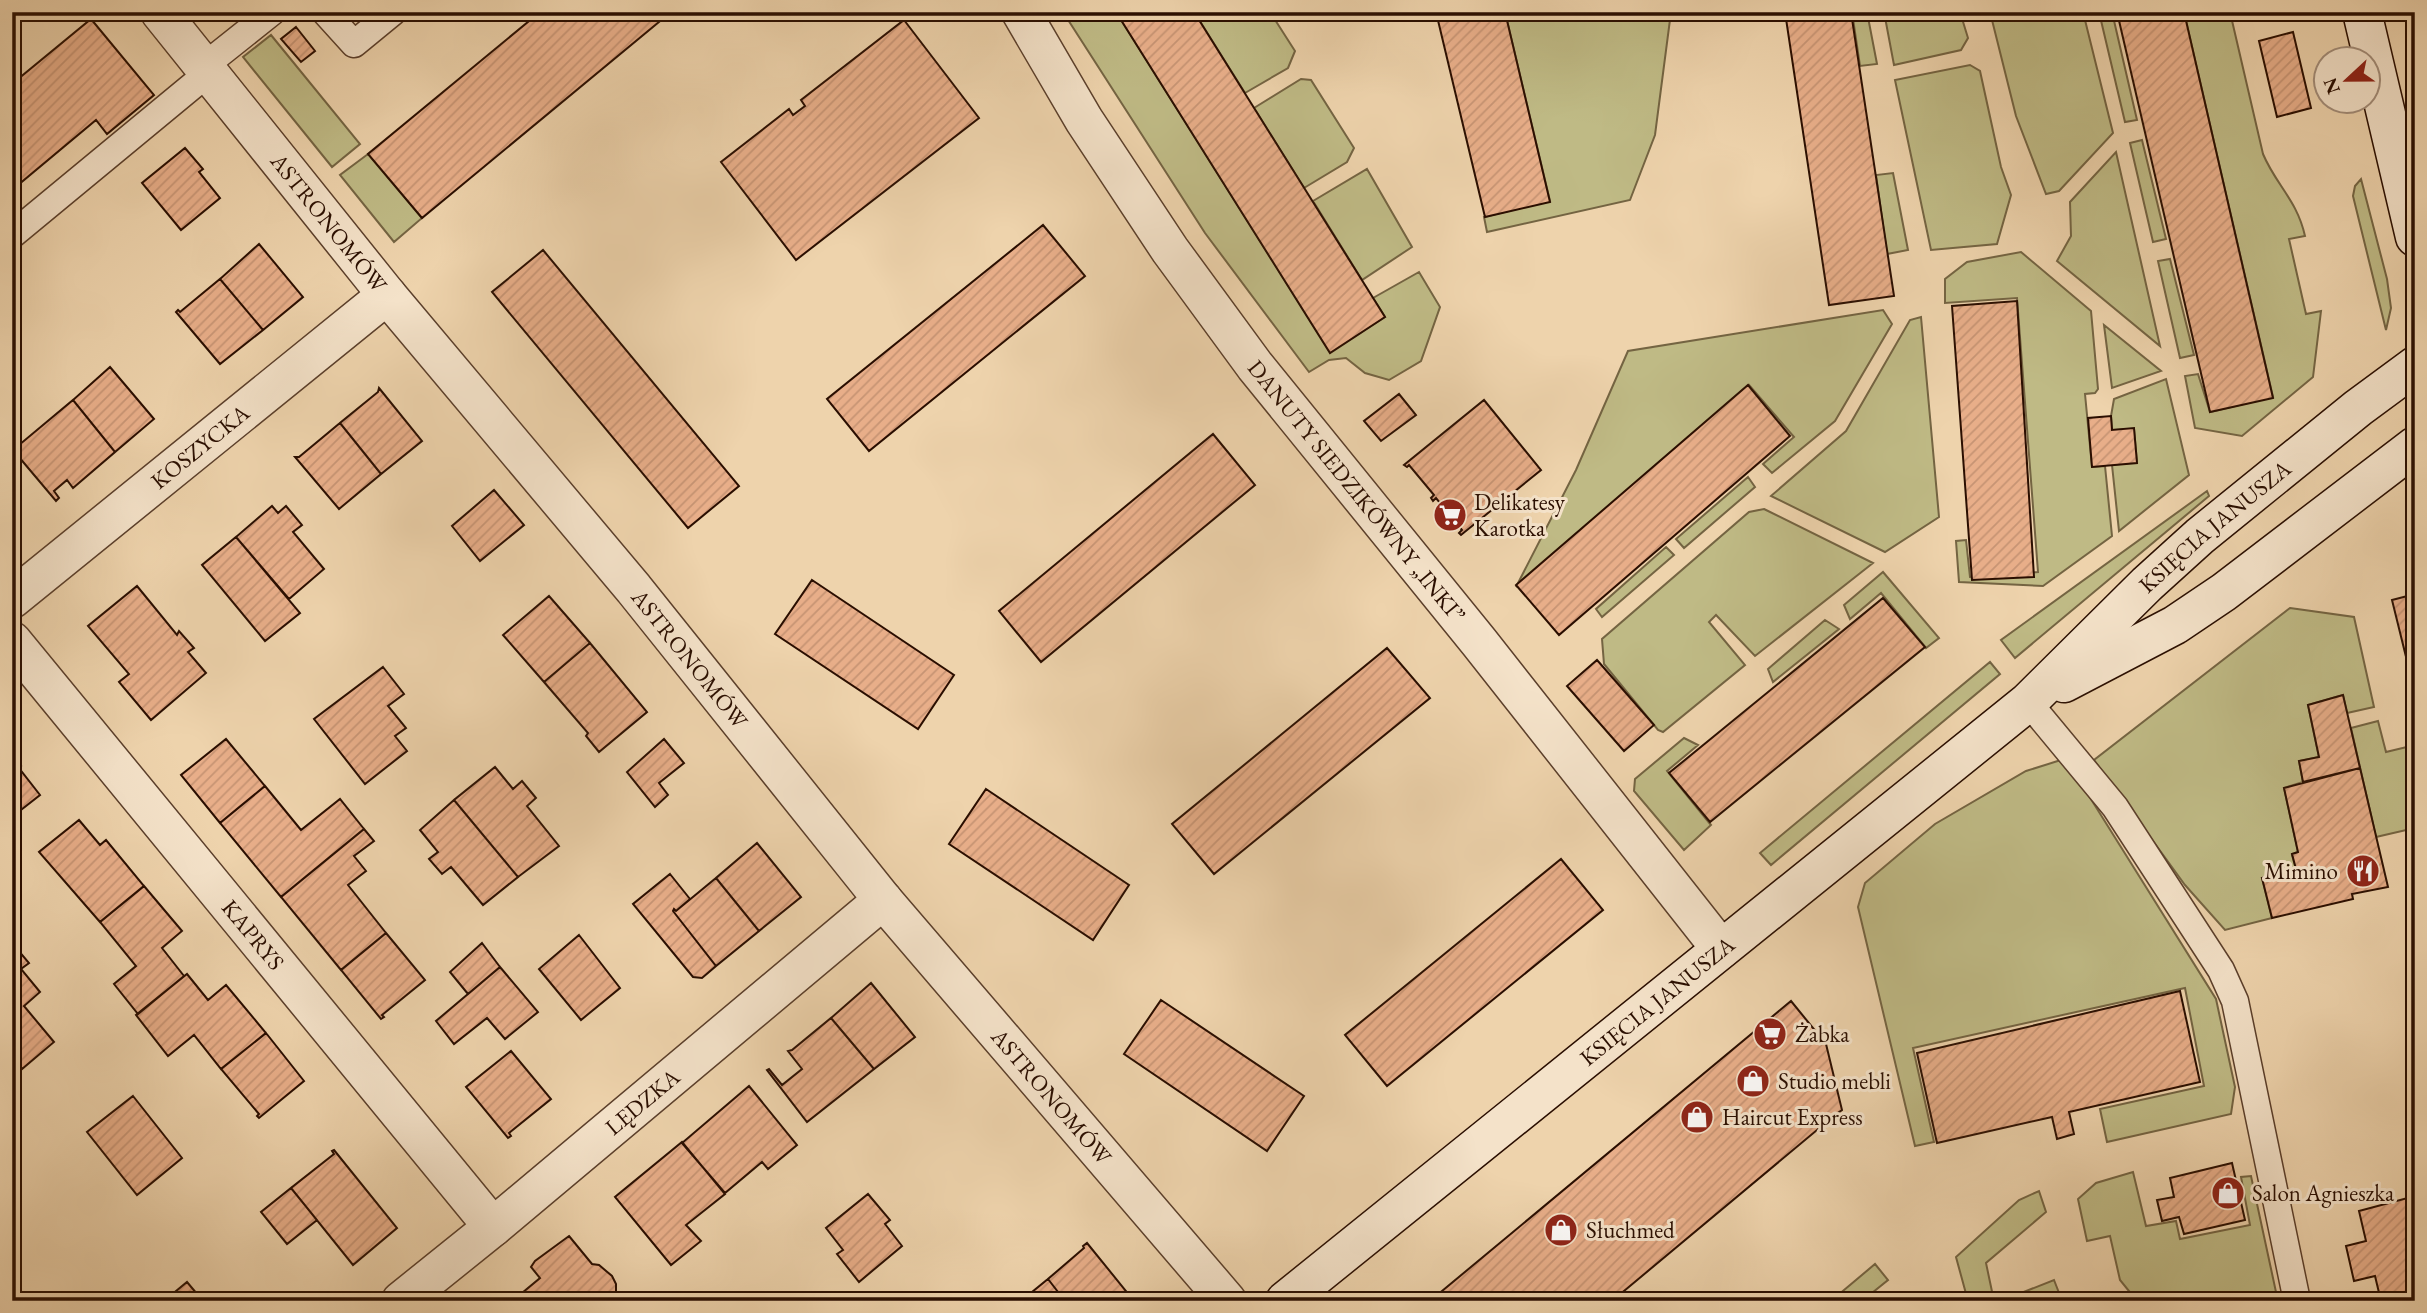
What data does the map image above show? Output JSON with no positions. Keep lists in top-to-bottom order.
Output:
{
  "streets": {
    "street": [
      "ASTRONOMÓW",
      "KOSZYCKA",
      "DANUTY SIEDZIKÓWNY „INKI”",
      "KSIĘCIA JANUSZA",
      "KAPRYS",
      "LĘDZKA"
    ]
  },
  "crossings": [
    ["ASTRONOMÓW", "KOSZYCKA"],
    ["ASTRONOMÓW", "LĘDZKA"],
    ["DANUTY SIEDZIKÓWNY „INKI”", "KSIĘCIA JANUSZA"],
    ["KAPRYS", "LĘDZKA"]
  ],
  "places": {
    "supermarket": ["Delikatesy Karotka", "Żabka"],
    "restaurant": ["Mimino"],
    "shop": [
      "Studio mebli",
      "Haircut Express",
      "Salon Agnieszka",
      "Słuchmed"
    ]
  },
  "north": "left"
}
